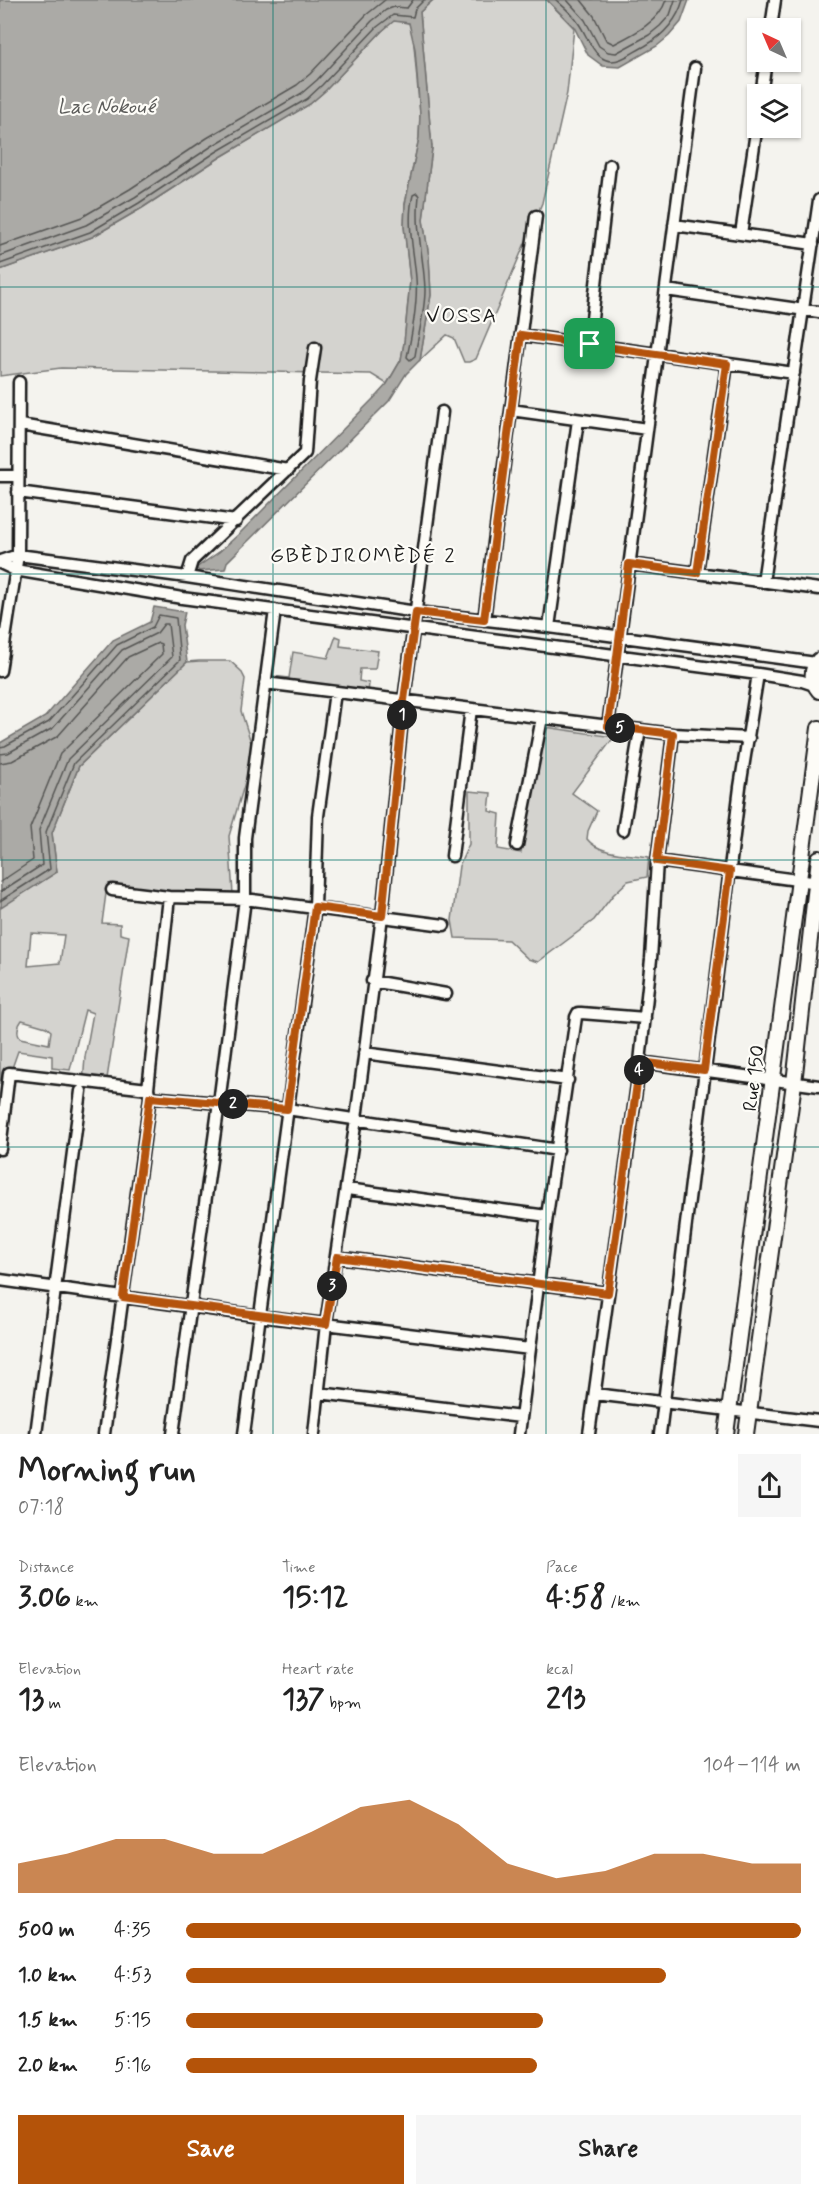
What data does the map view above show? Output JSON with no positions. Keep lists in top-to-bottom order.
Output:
{
  "streets": {
    "main road": ["Rue 150"]
  },
  "districts": ["VOSSA", "GBÈDJROMÈDÉ 2"],
  "water": ["Lac Nokoué"],
  "north": "top left",
  "page": {
    "pins": [
      "1",
      "5",
      "4",
      "2",
      "3"
    ],
    "heading": ["Morning run", "07:18"],
    "stats": [
      ["Distance", "3.06 km"],
      ["Time", "15:12"],
      ["Pace", "4:58 /km"],
      ["Elevation", "13 m"],
      ["Heart rate", "137 bpm"],
      ["kcal", "213"]
    ],
    "chart": ["Elevation", "104–114 m"],
    "list": [
      {
        "name": "500 m",
        "note": "4:35"
      },
      {
        "name": "1.0 km",
        "note": "4:53"
      },
      {
        "name": "1.5 km",
        "note": "5:15"
      },
      {
        "name": "2.0 km",
        "note": "5:16"
      }
    ],
    "buttons": ["Save", "Share"]
  }
}
